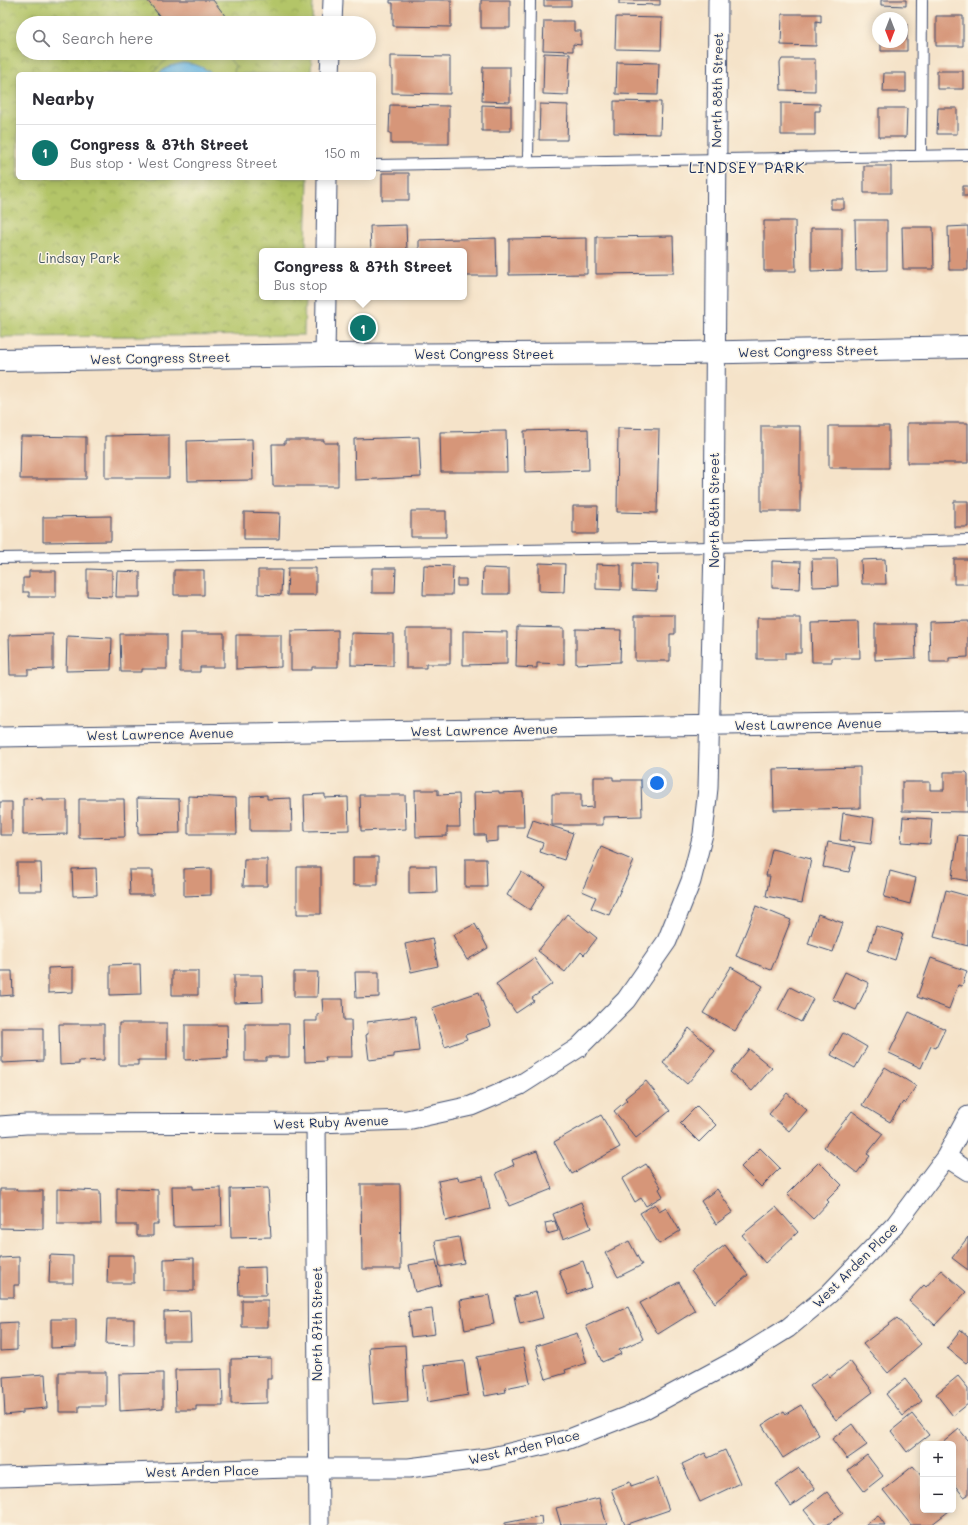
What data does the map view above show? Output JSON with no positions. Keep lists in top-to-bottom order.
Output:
{
  "streets": {
    "street": [
      "North 88th Street",
      "West Congress Street",
      "West Lawrence Avenue",
      "West Ruby Avenue",
      "West Arden Place",
      "North 87th Street"
    ]
  },
  "crossings": [
    ["North 88th Street", "West Congress Street"],
    ["North 88th Street", "West Lawrence Avenue"],
    ["North 88th Street", "West Ruby Avenue"],
    ["West Ruby Avenue", "North 87th Street"],
    ["West Arden Place", "North 87th Street"]
  ],
  "districts": ["LINDSEY PARK"],
  "parks": ["Lindsay Park"],
  "north": "bottom",
  "page": {
    "search": "Search here",
    "heading": "Nearby",
    "list": [
      {
        "mark": "1",
        "name": "Congress & 87th Street",
        "note": "Bus stop · West Congress Street",
        "value": "150 m"
      }
    ],
    "popup": ["Congress & 87th Street", "Bus stop"],
    "pins": "1",
    "map_buttons": ["+", "−"]
  }
}
